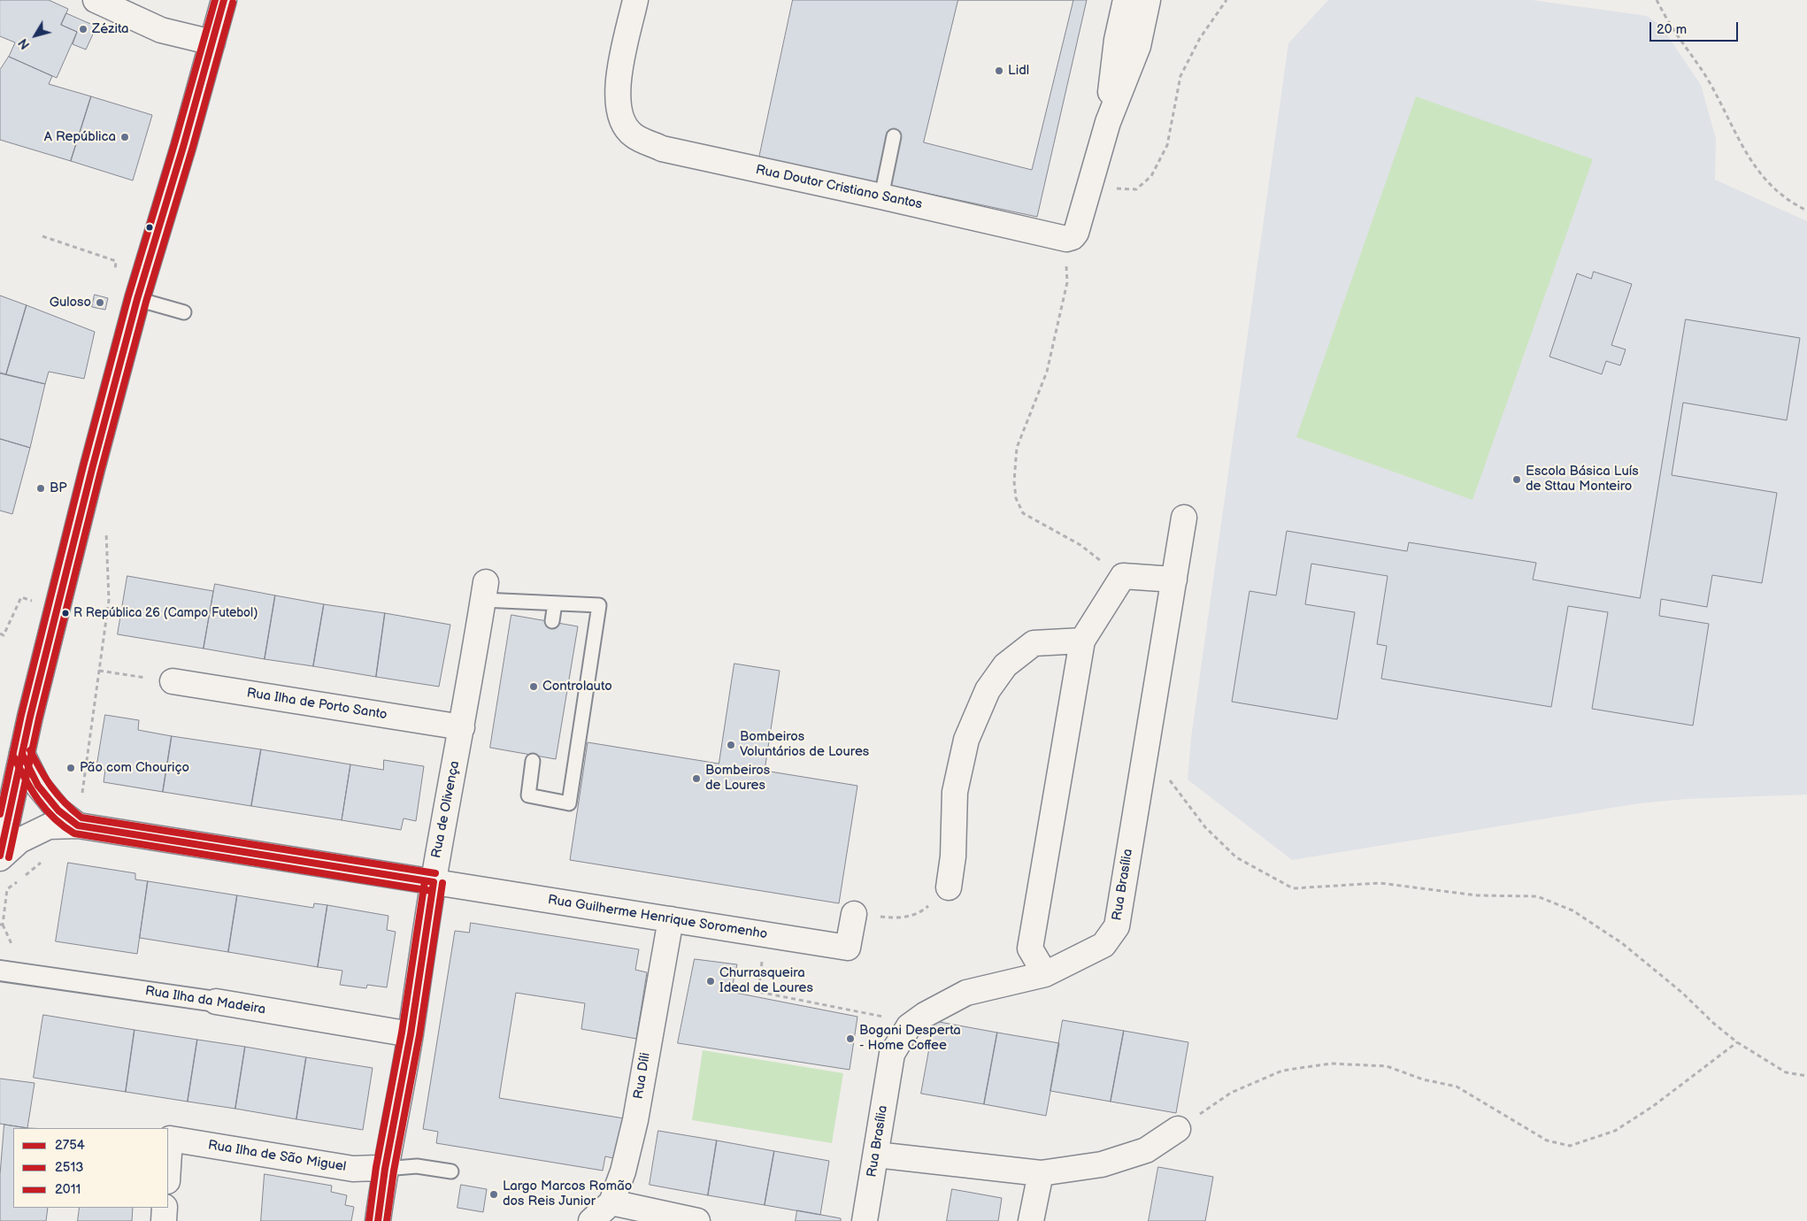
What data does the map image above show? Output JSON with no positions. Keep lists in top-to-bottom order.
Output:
{
  "streets": {
    "street": [
      "Rua Doutor Cristiano Santos",
      "Rua Ilha de Porto Santo",
      "Rua de Olivença",
      "Rua Brasília",
      "Rua Guilherme Henrique Soromenho",
      "Rua Ilha da Madeira",
      "Rua Díli",
      "Rua Ilha de São Miguel"
    ]
  },
  "crossings": [
    ["Rua Ilha de Porto Santo", "Rua de Olivença"],
    ["Rua de Olivença", "Rua Guilherme Henrique Soromenho"],
    ["Rua de Olivença", "Rua Ilha da Madeira"],
    ["Rua de Olivença", "Rua Ilha de São Miguel"],
    ["Rua Guilherme Henrique Soromenho", "Rua Díli"]
  ],
  "places": [
    "Zézita",
    "Lidl",
    "A República",
    "Guloso",
    "Escola Básica Luís de Sttau Monteiro",
    "BP",
    "R República 26 (Campo Futebol)",
    "Controlauto",
    "Bombeiros Voluntários de Loures",
    "Pão com Chouriço",
    "Bombeiros de Loures",
    "Churrasqueira Ideal de Loures",
    "Bogani Desperta - Home Coffee",
    "Largo Marcos Romão dos Reis Junior"
  ],
  "lines": ["transit line 2754", "transit line 2011", "transit line 2513"],
  "legend": ["2754", "2513", "2011"],
  "scale_bar": "20 m",
  "north": "bottom left"
}
